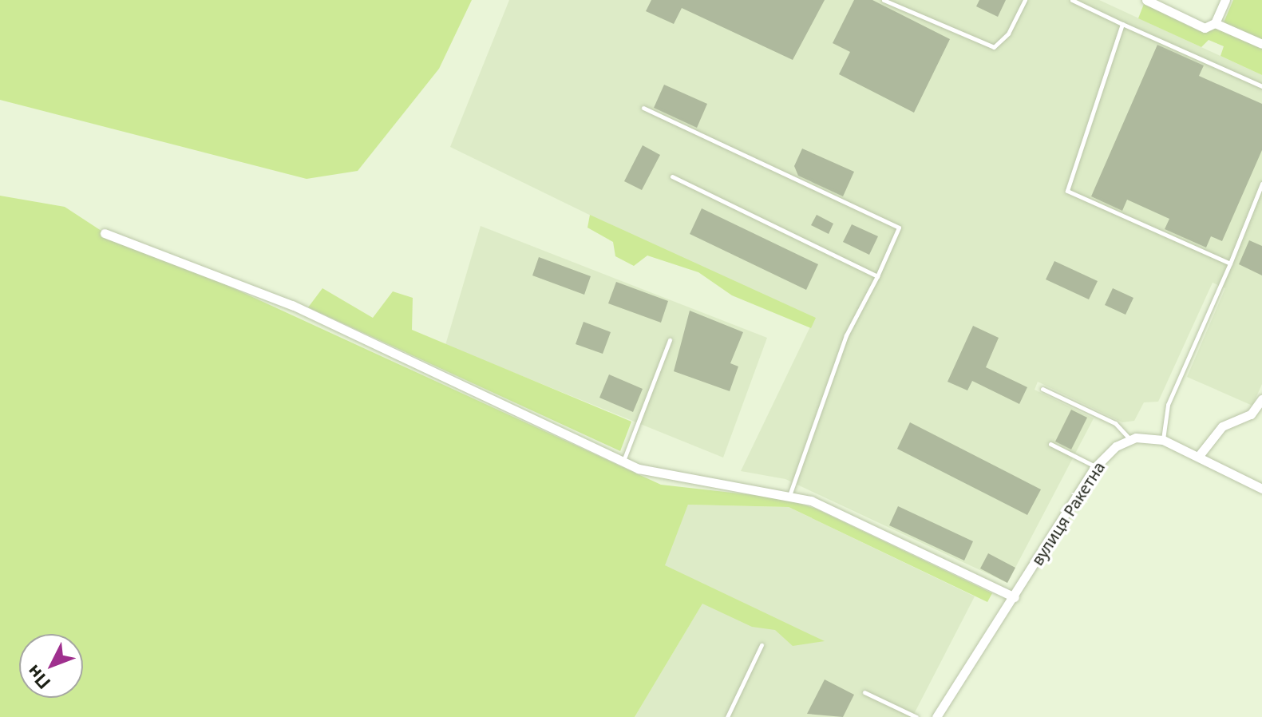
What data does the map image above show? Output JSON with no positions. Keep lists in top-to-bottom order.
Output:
{
  "streets": {
    "street": ["вулиця Ракетна"]
  },
  "north": "bottom left"
}
